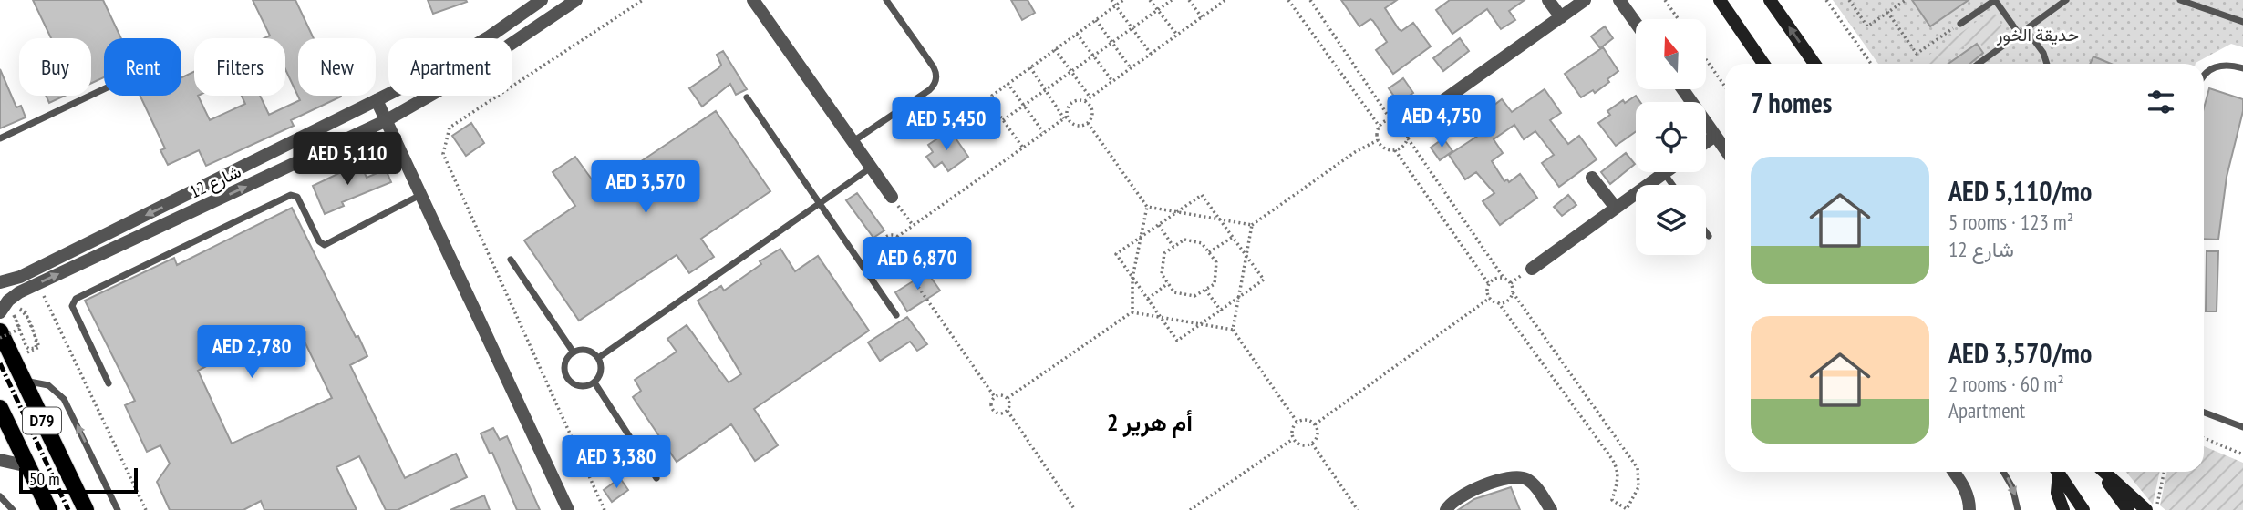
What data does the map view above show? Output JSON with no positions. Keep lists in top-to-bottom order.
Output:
{
  "streets": {
    "main road": ["D79"],
    "street": ["شارع 12"]
  },
  "districts": ["أم هرير 2"],
  "parks": ["حديقة الخور"],
  "scale_bar": "50 m",
  "north": "top",
  "page": {
    "chip": [
      "Buy",
      "Rent",
      "Filters",
      "New",
      "Apartment"
    ],
    "heading": "7 homes",
    "price": [
      "AED 4,750",
      "AED 5,450",
      "AED 5,110",
      "AED 3,570",
      "AED 6,870",
      "AED 2,780",
      "AED 3,380"
    ],
    "list": [
      {
        "name": "AED 5,110/mo",
        "note": "5 rooms · 123 m² · شارع 12"
      },
      {
        "name": "AED 3,570/mo",
        "note": "2 rooms · 60 m² · Apartment"
      }
    ],
    "scale": "50 m"
  }
}
